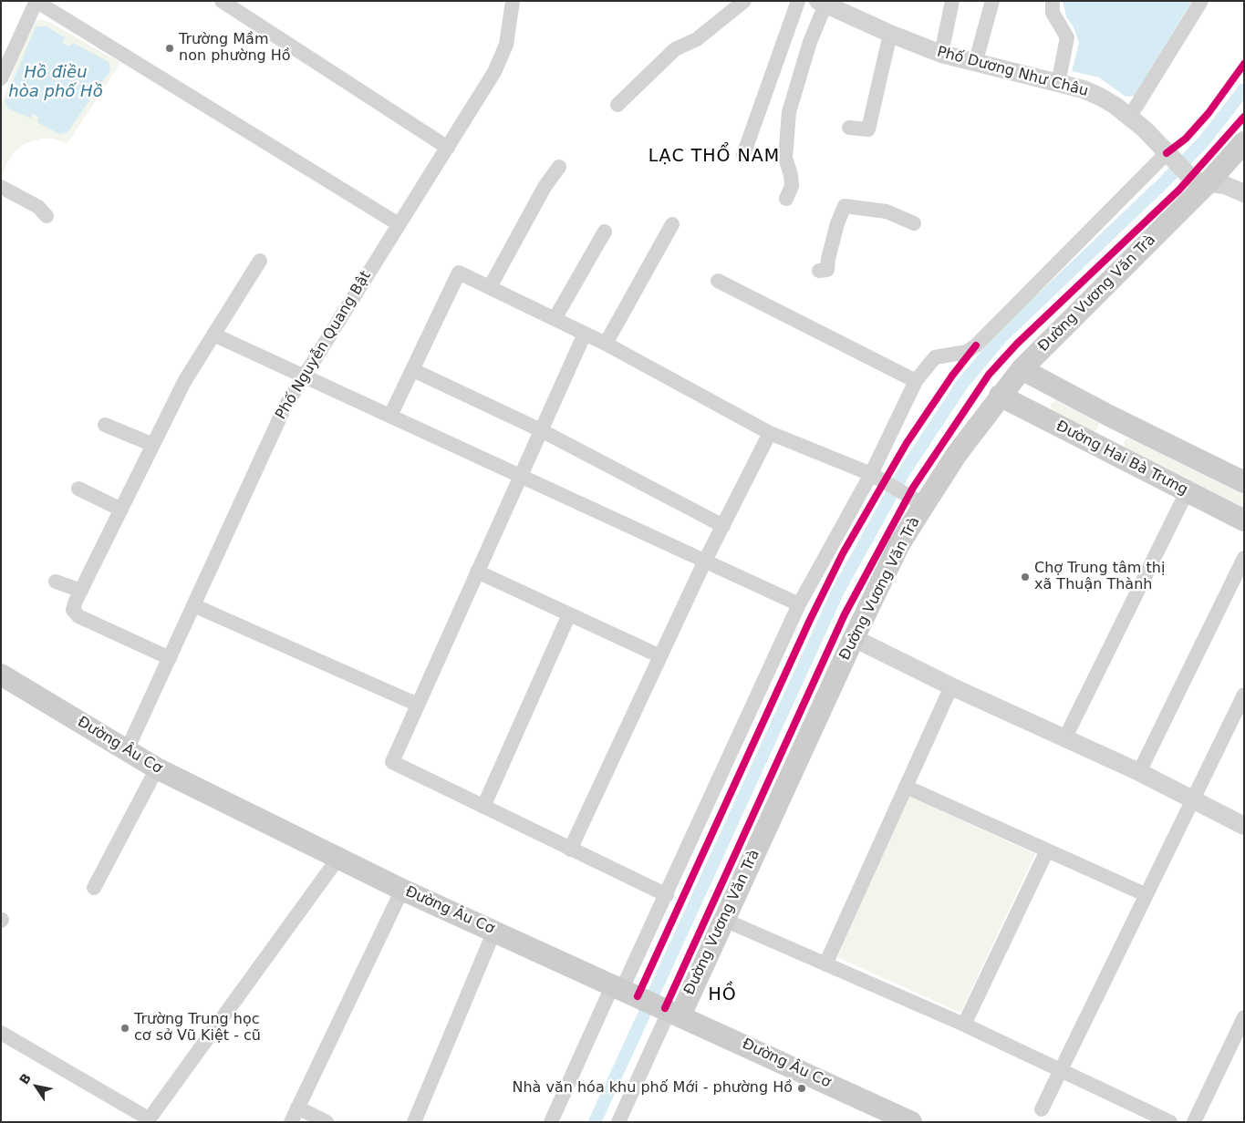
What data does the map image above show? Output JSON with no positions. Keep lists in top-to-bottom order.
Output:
{
  "streets": {
    "main road": ["Đường Vương Văn Trà", "Đường Hai Bà Trưng", "Đường Âu Cơ"],
    "street": ["Phố Dương Như Châu", "Phố Nguyễn Quang Bật"]
  },
  "crossings": [
    ["Phố Dương Như Châu", "Đường Vương Văn Trà"],
    ["Đường Vương Văn Trà", "Đường Hai Bà Trưng"],
    ["Đường Vương Văn Trà", "Đường Âu Cơ"],
    ["Phố Nguyễn Quang Bật", "Đường Âu Cơ"]
  ],
  "districts": ["LẠC THỔ NAM", "HỒ"],
  "water": ["Hồ điều hòa phố Hồ"],
  "places": [
    "Trường Mầm non phường Hồ",
    "Chợ Trung tâm thị xã Thuận Thành",
    "Trường Trung học cơ sở Vũ Kiệt - cũ",
    "Nhà văn hóa khu phố Mới - phường Hồ"
  ],
  "north": "top left"
}
